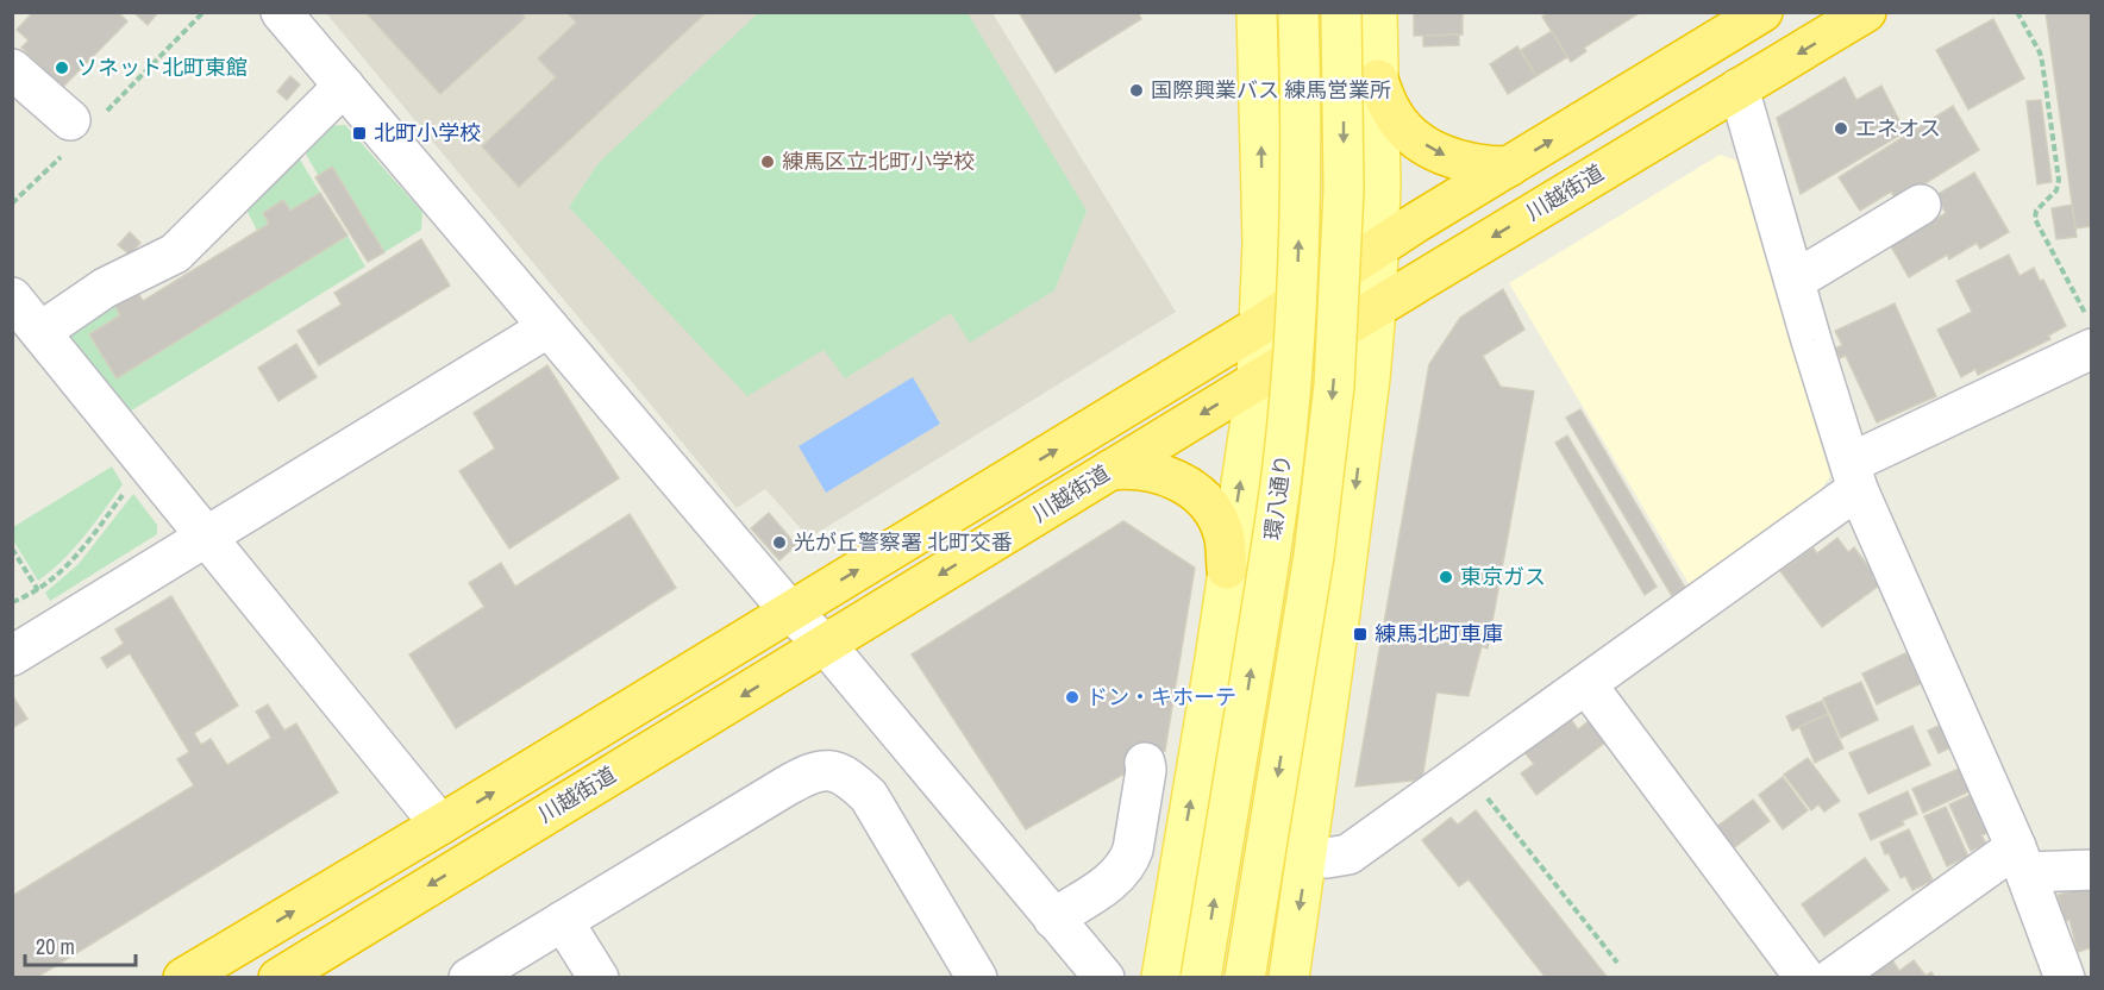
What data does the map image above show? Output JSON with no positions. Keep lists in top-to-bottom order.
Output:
{
  "streets": {
    "highway": ["川越街道"],
    "main road": ["環八通り"]
  },
  "places": {
    "other": [
      "ソネット北町東館",
      "国際興業バス 練馬営業所",
      "エネオス",
      "練馬区立北町小学校",
      "光が丘警察署 北町交番",
      "東京ガス",
      "ドン・キホーテ"
    ],
    "transit": ["北町小学校", "練馬北町車庫"]
  },
  "scale_bar": "20 m"
}
